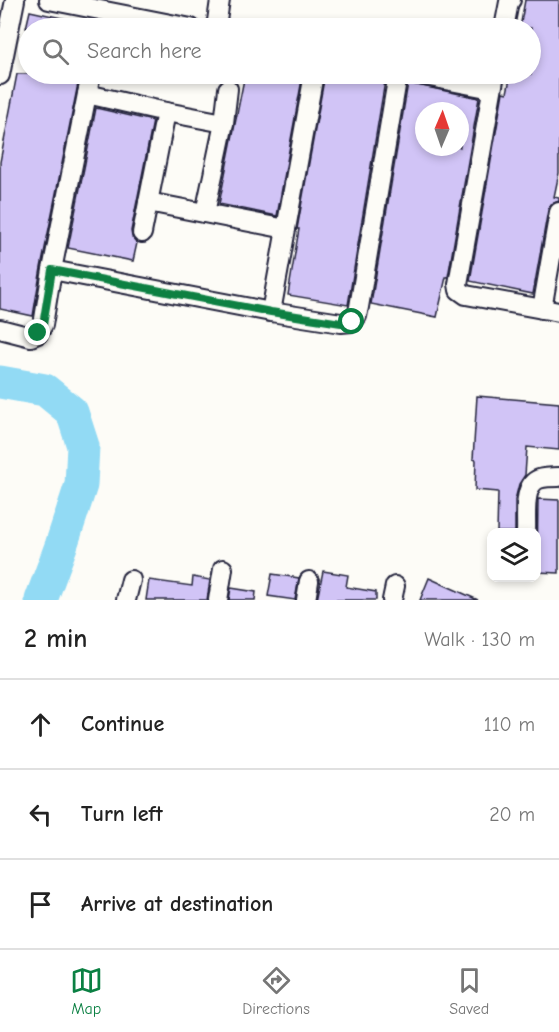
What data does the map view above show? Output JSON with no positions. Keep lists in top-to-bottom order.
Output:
{
  "north": "top",
  "page": {
    "search": "Search here",
    "heading": ["2 min", "Walk · 130 m"],
    "list": [
      ["Continue", "110 m"],
      ["Turn left", "20 m"],
      "Arrive at destination"
    ],
    "nav": ["Map", "Directions", "Saved"]
  }
}
